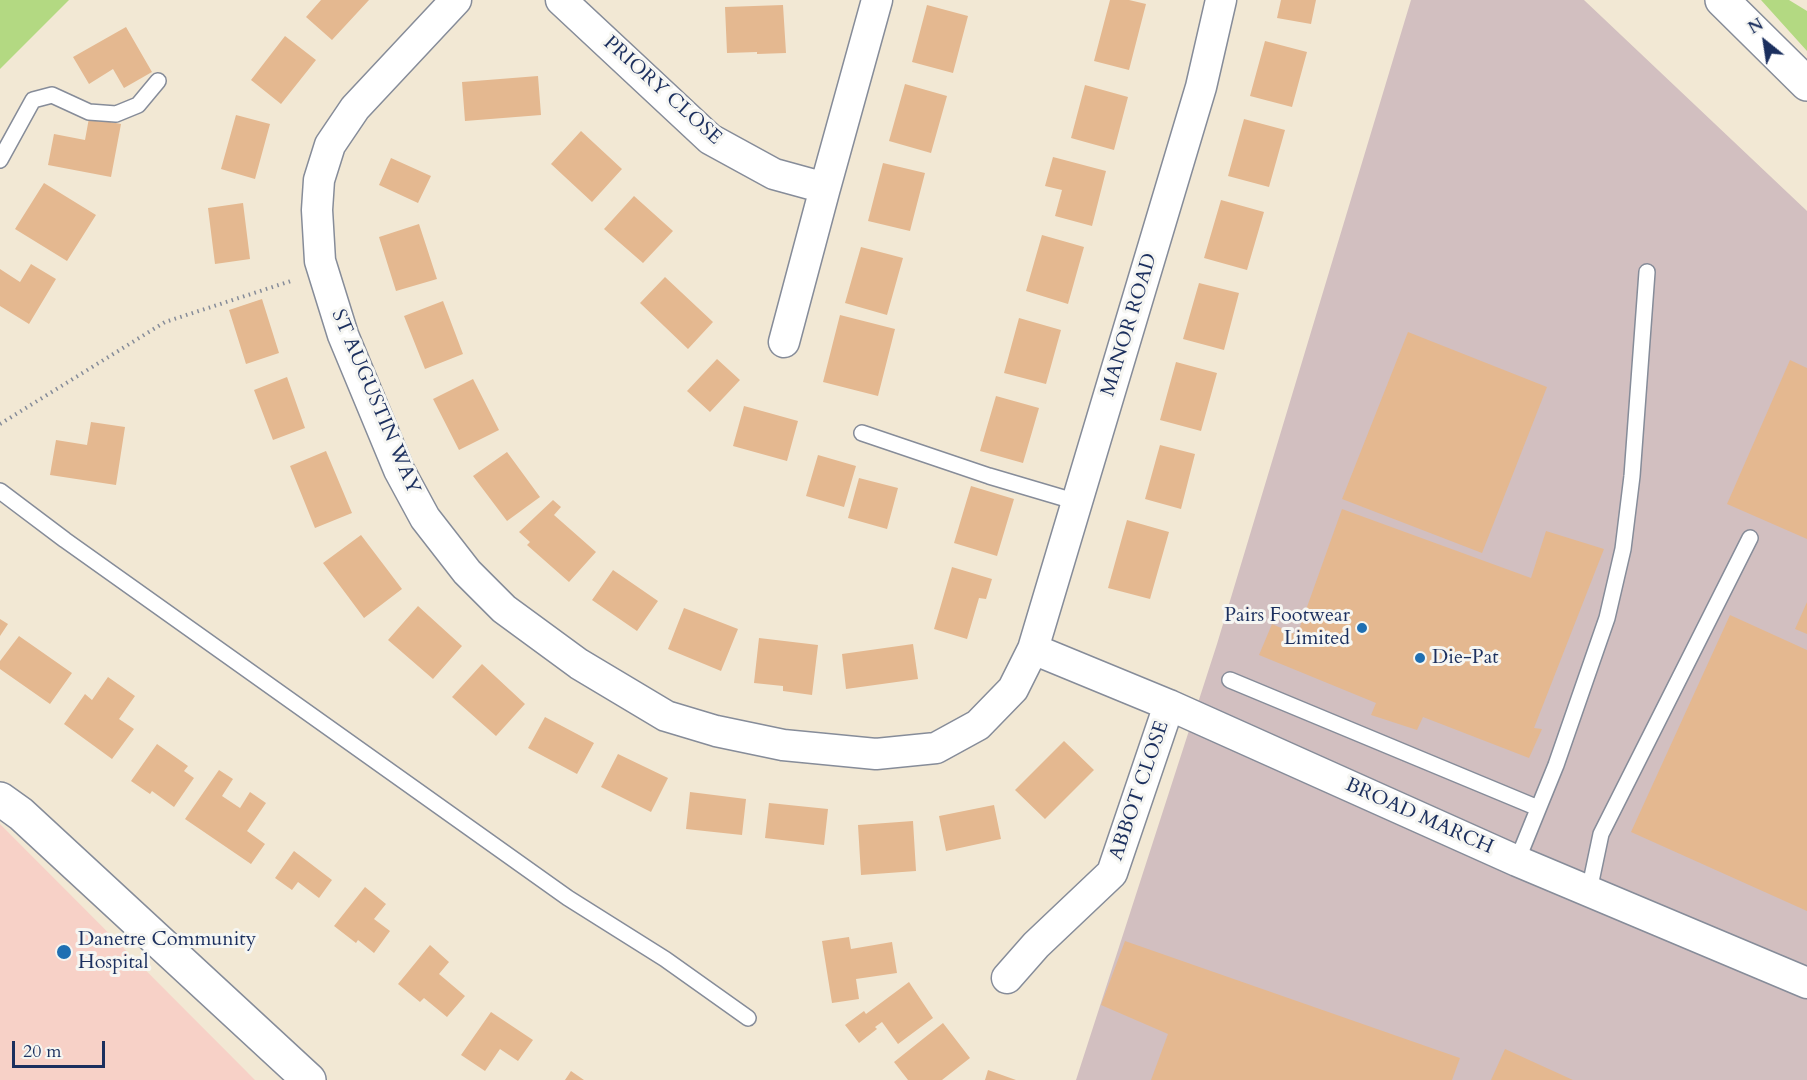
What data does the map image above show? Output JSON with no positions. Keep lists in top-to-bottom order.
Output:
{
  "streets": {
    "street": [
      "PRIORY CLOSE",
      "MANOR ROAD",
      "ST AUGUSTIN WAY",
      "ABBOT CLOSE",
      "BROAD MARCH"
    ]
  },
  "crossings": [
    ["MANOR ROAD", "ST AUGUSTIN WAY"],
    ["MANOR ROAD", "BROAD MARCH"],
    ["ST AUGUSTIN WAY", "BROAD MARCH"],
    ["ABBOT CLOSE", "BROAD MARCH"]
  ],
  "places": ["Pairs Footwear Limited", "Die-Pat", "Danetre Community Hospital"],
  "scale_bar": "20 m",
  "north": "top left"
}
